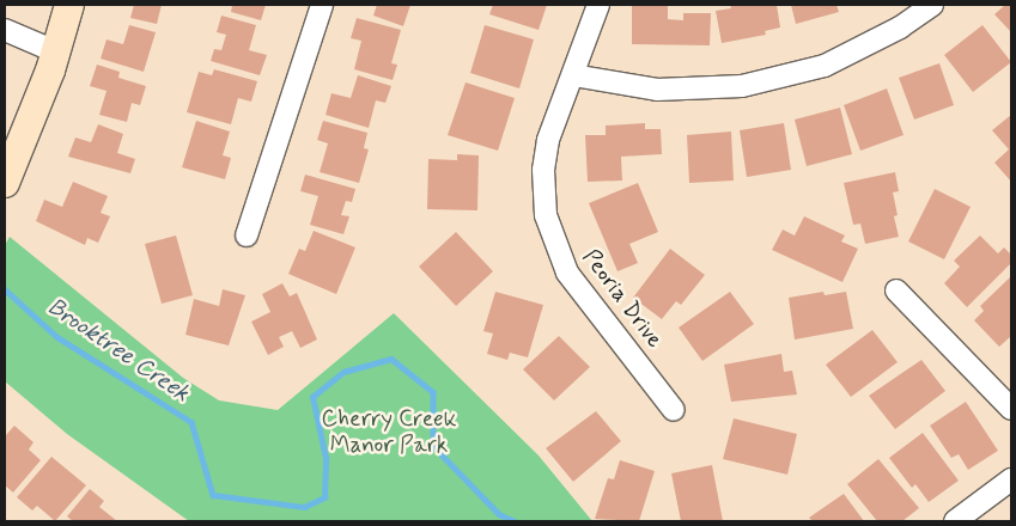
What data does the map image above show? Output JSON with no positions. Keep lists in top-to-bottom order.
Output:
{
  "streets": {
    "street": ["Peoria Drive"]
  },
  "water": ["Brooktree Creek"],
  "parks": ["Cherry Creek Manor Park"]
}
